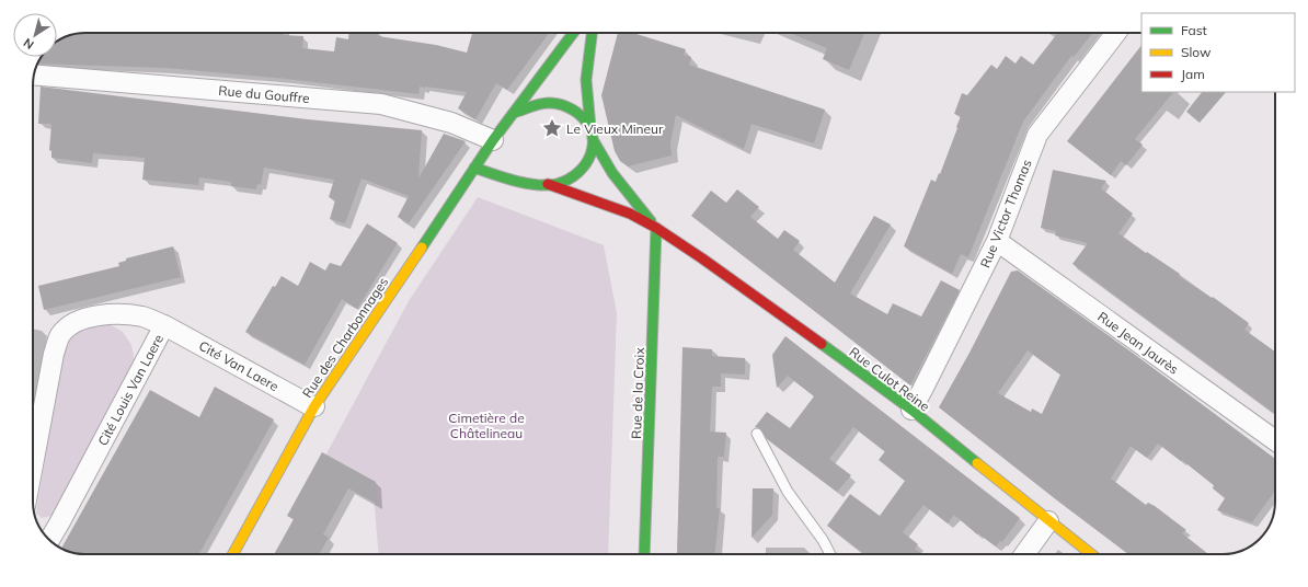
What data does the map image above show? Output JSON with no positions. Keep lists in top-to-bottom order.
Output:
{
  "streets": {
    "street": [
      "Rue du Gouffre",
      "Rue Victor Thomas",
      "Rue des Charbonnages",
      "Rue Jean Jaurès",
      "Cité Van Laere",
      "Rue Culot Reine",
      "Cité Louis Van Laere",
      "Rue de la Croix"
    ]
  },
  "crossings": [
    ["Rue du Gouffre", "Rue des Charbonnages"],
    ["Rue Victor Thomas", "Rue Jean Jaurès"],
    ["Rue Victor Thomas", "Rue Culot Reine"],
    ["Rue des Charbonnages", "Cité Van Laere"],
    ["Cité Van Laere", "Cité Louis Van Laere"],
    ["Rue Culot Reine", "Rue de la Croix"]
  ],
  "parks": ["Cimetière de Châtelineau"],
  "places": {
    "place": ["Le Vieux Mineur"]
  },
  "legend": ["Fast", "Slow", "Jam"],
  "north": "bottom left"
}
